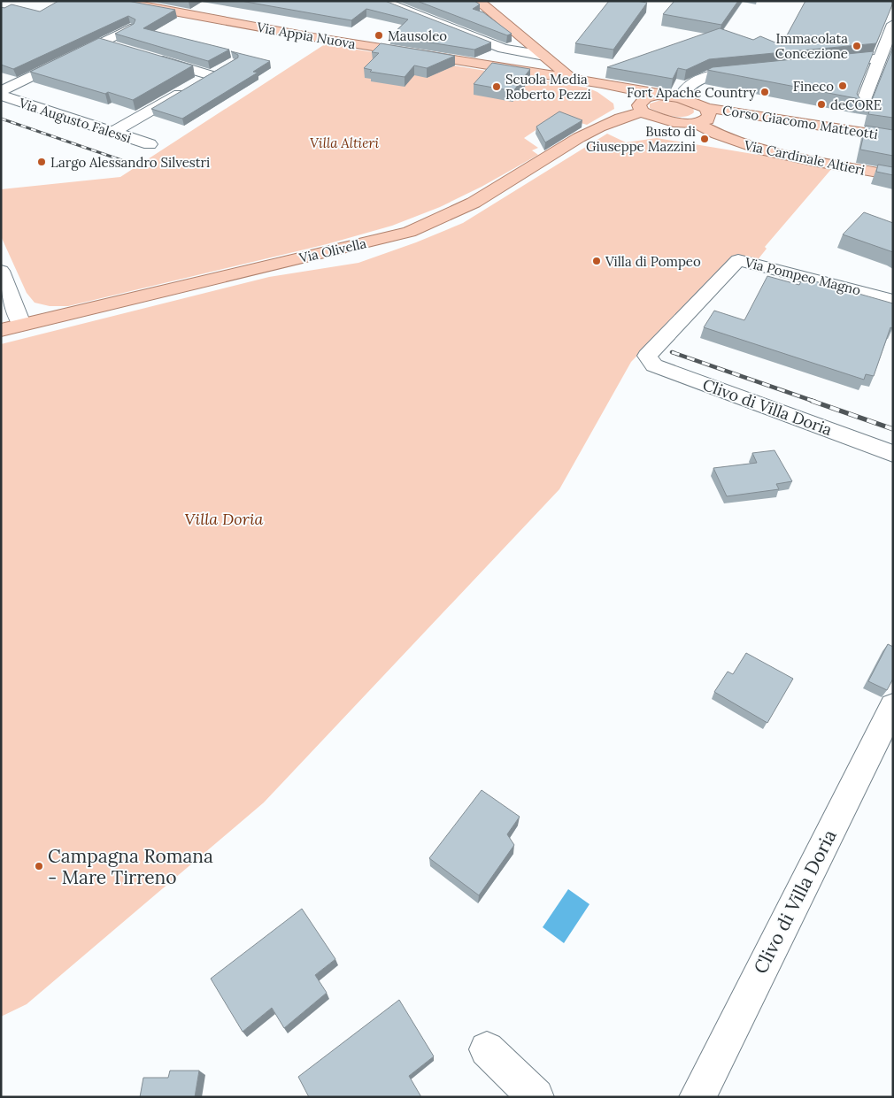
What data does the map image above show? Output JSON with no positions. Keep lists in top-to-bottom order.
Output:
{
  "streets": {
    "main road": [
      "Via Appia Nuova",
      "Corso Giacomo Matteotti",
      "Via Cardinale Altieri",
      "Via Olivella"
    ],
    "street": ["Via Augusto Falessi", "Via Pompeo Magno", "Clivo di Villa Doria"]
  },
  "crossings": [
    ["Via Appia Nuova", "Corso Giacomo Matteotti"],
    ["Via Appia Nuova", "Via Cardinale Altieri"],
    ["Via Appia Nuova", "Via Olivella"],
    ["Via Pompeo Magno", "Clivo di Villa Doria"]
  ],
  "parks": ["Villa Altieri", "Villa Doria"],
  "places": [
    "Mausoleo",
    "Immacolata Concezione",
    "Fineco",
    "Scuola Media Roberto Pezzi",
    "Fort Apache Country",
    "deCORE",
    "Busto di Giuseppe Mazzini",
    "Largo Alessandro Silvestri",
    "Villa di Pompeo",
    "Campagna Romana - Mare Tirreno"
  ]
}
